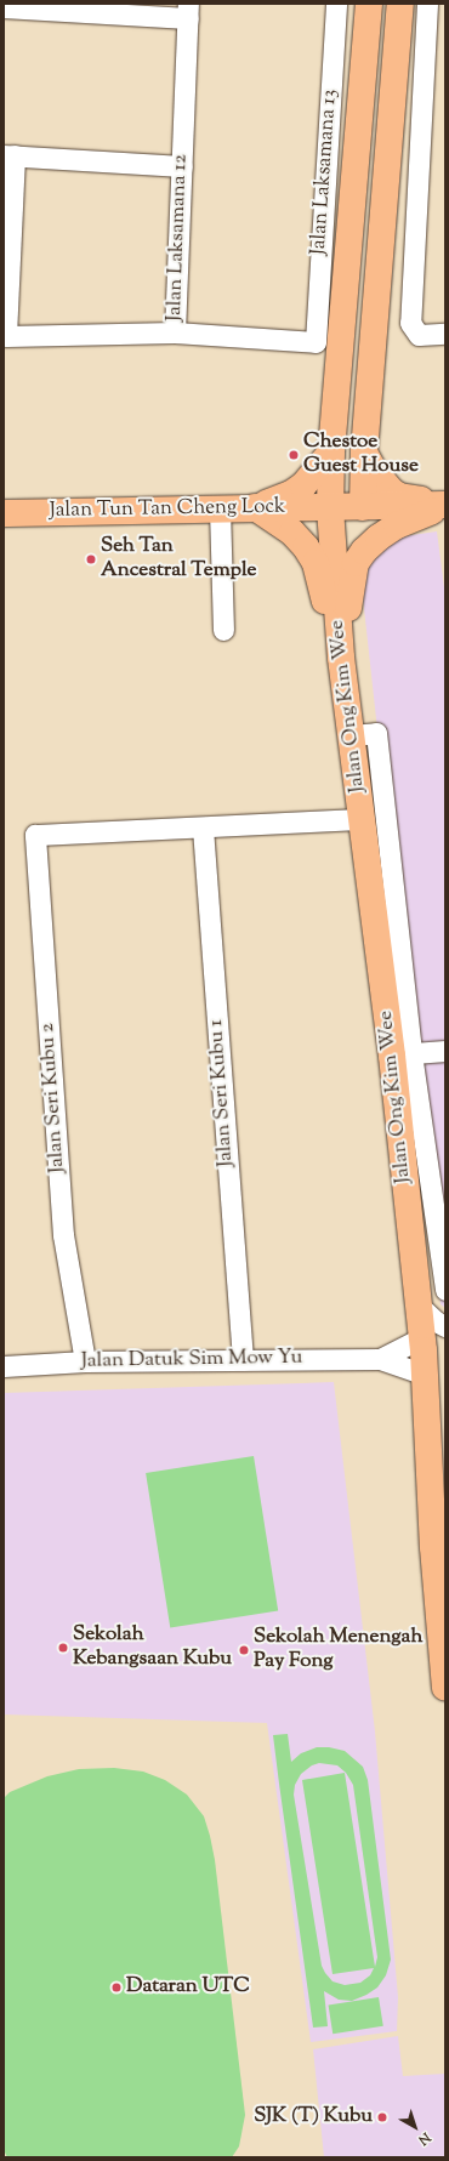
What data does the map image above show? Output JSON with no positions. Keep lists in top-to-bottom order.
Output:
{
  "streets": {
    "main road": ["Jalan Tun Tan Cheng Lock", "Jalan Ong Kim Wee"],
    "street": [
      "Jalan Laksamana 13",
      "Jalan Laksamana 12",
      "Jalan Seri Kubu 1",
      "Jalan Seri Kubu 2",
      "Jalan Datuk Sim Mow Yu"
    ]
  },
  "crossings": [
    ["Jalan Laksamana 13", "Jalan Laksamana 12"],
    ["Jalan Tun Tan Cheng Lock", "Jalan Ong Kim Wee"],
    ["Jalan Ong Kim Wee", "Jalan Datuk Sim Mow Yu"],
    ["Jalan Seri Kubu 1", "Jalan Seri Kubu 2"],
    ["Jalan Seri Kubu 1", "Jalan Datuk Sim Mow Yu"],
    ["Jalan Seri Kubu 2", "Jalan Datuk Sim Mow Yu"]
  ],
  "places": [
    "Chestoe Guest House",
    "Seh Tan Ancestral Temple",
    "Sekolah Kebangsaan Kubu",
    "Sekolah Menengah Pay Fong",
    "Dataran UTC",
    "SJK (T) Kubu"
  ],
  "north": "bottom right"
}
